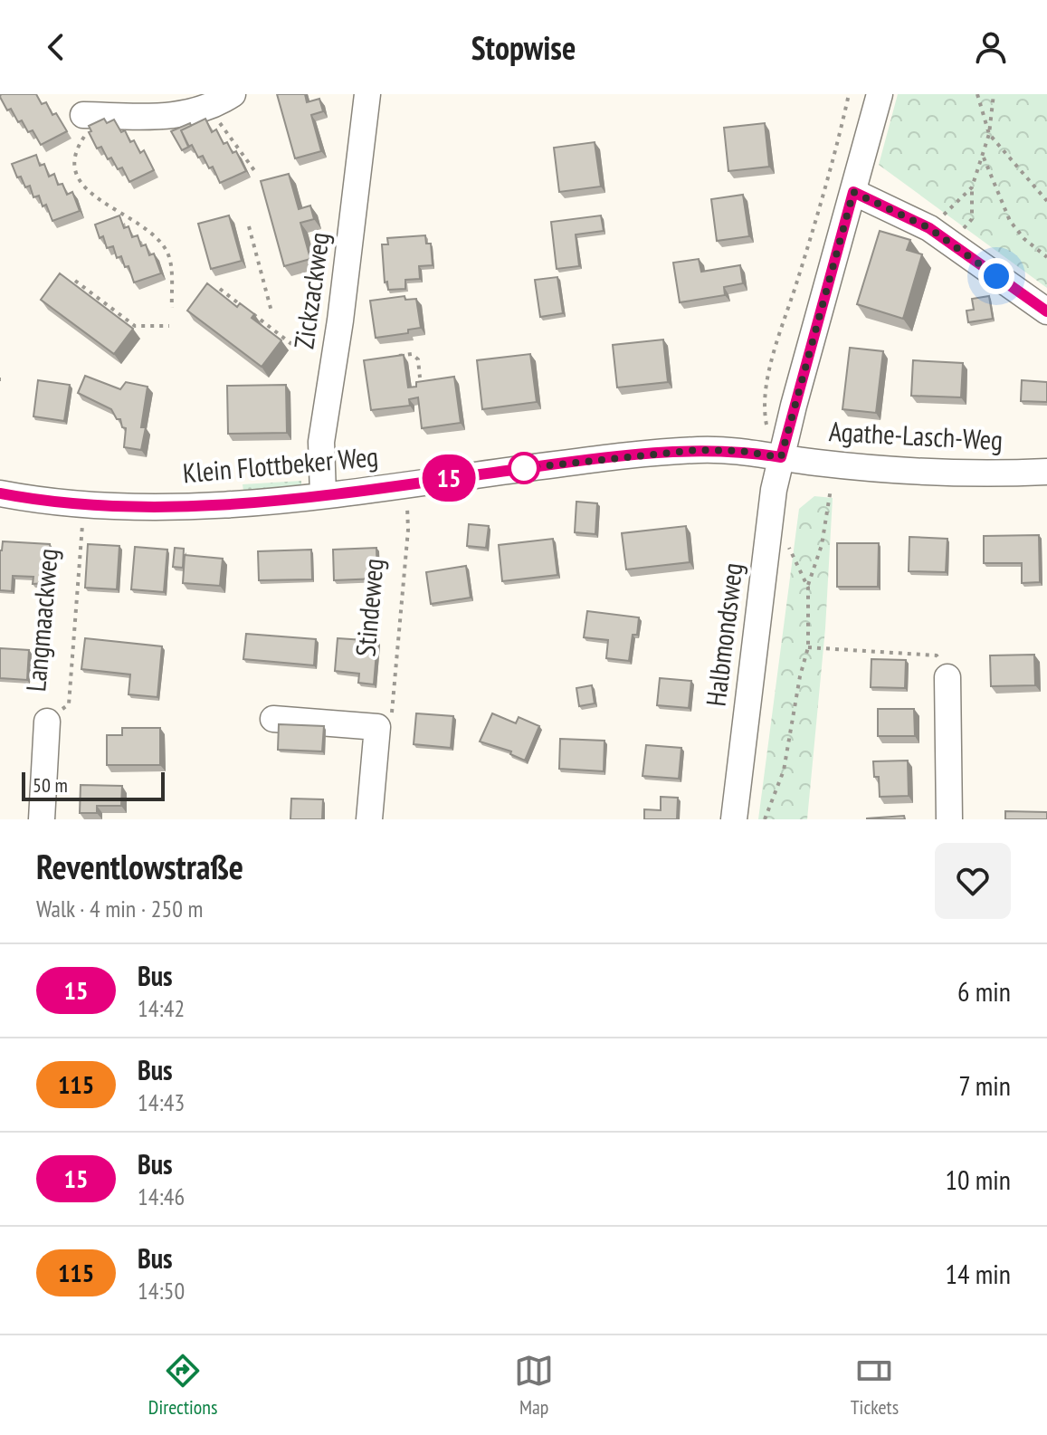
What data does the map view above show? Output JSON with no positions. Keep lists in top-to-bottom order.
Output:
{
  "streets": {
    "street": [
      "Zickzackweg",
      "Agathe-Lasch-Weg",
      "Klein Flottbeker Weg",
      "Langmaackweg",
      "Halbmondsweg"
    ],
    "path": ["Stindeweg"]
  },
  "crossings": [
    ["Zickzackweg", "Klein Flottbeker Weg"],
    ["Agathe-Lasch-Weg", "Klein Flottbeker Weg"],
    ["Agathe-Lasch-Weg", "Halbmondsweg"],
    ["Klein Flottbeker Weg", "Stindeweg"],
    ["Klein Flottbeker Weg", "Langmaackweg"],
    ["Klein Flottbeker Weg", "Halbmondsweg"]
  ],
  "lines": ["bus line 15"],
  "scale_bar": "50 m",
  "page": {
    "header": "Stopwise",
    "on_map": "15",
    "scale": "50 m",
    "heading": ["Reventlowstraße", "Walk · 4 min · 250 m"],
    "list": [
      {
        "mark": "15",
        "name": "Bus",
        "note": "14:42",
        "value": "6 min"
      },
      {
        "mark": "115",
        "name": "Bus",
        "note": "14:43",
        "value": "7 min"
      },
      {
        "mark": "15",
        "name": "Bus",
        "note": "14:46",
        "value": "10 min"
      },
      {
        "mark": "115",
        "name": "Bus",
        "note": "14:50",
        "value": "14 min"
      }
    ],
    "tabs": ["Directions", "Map", "Tickets"]
  }
}
